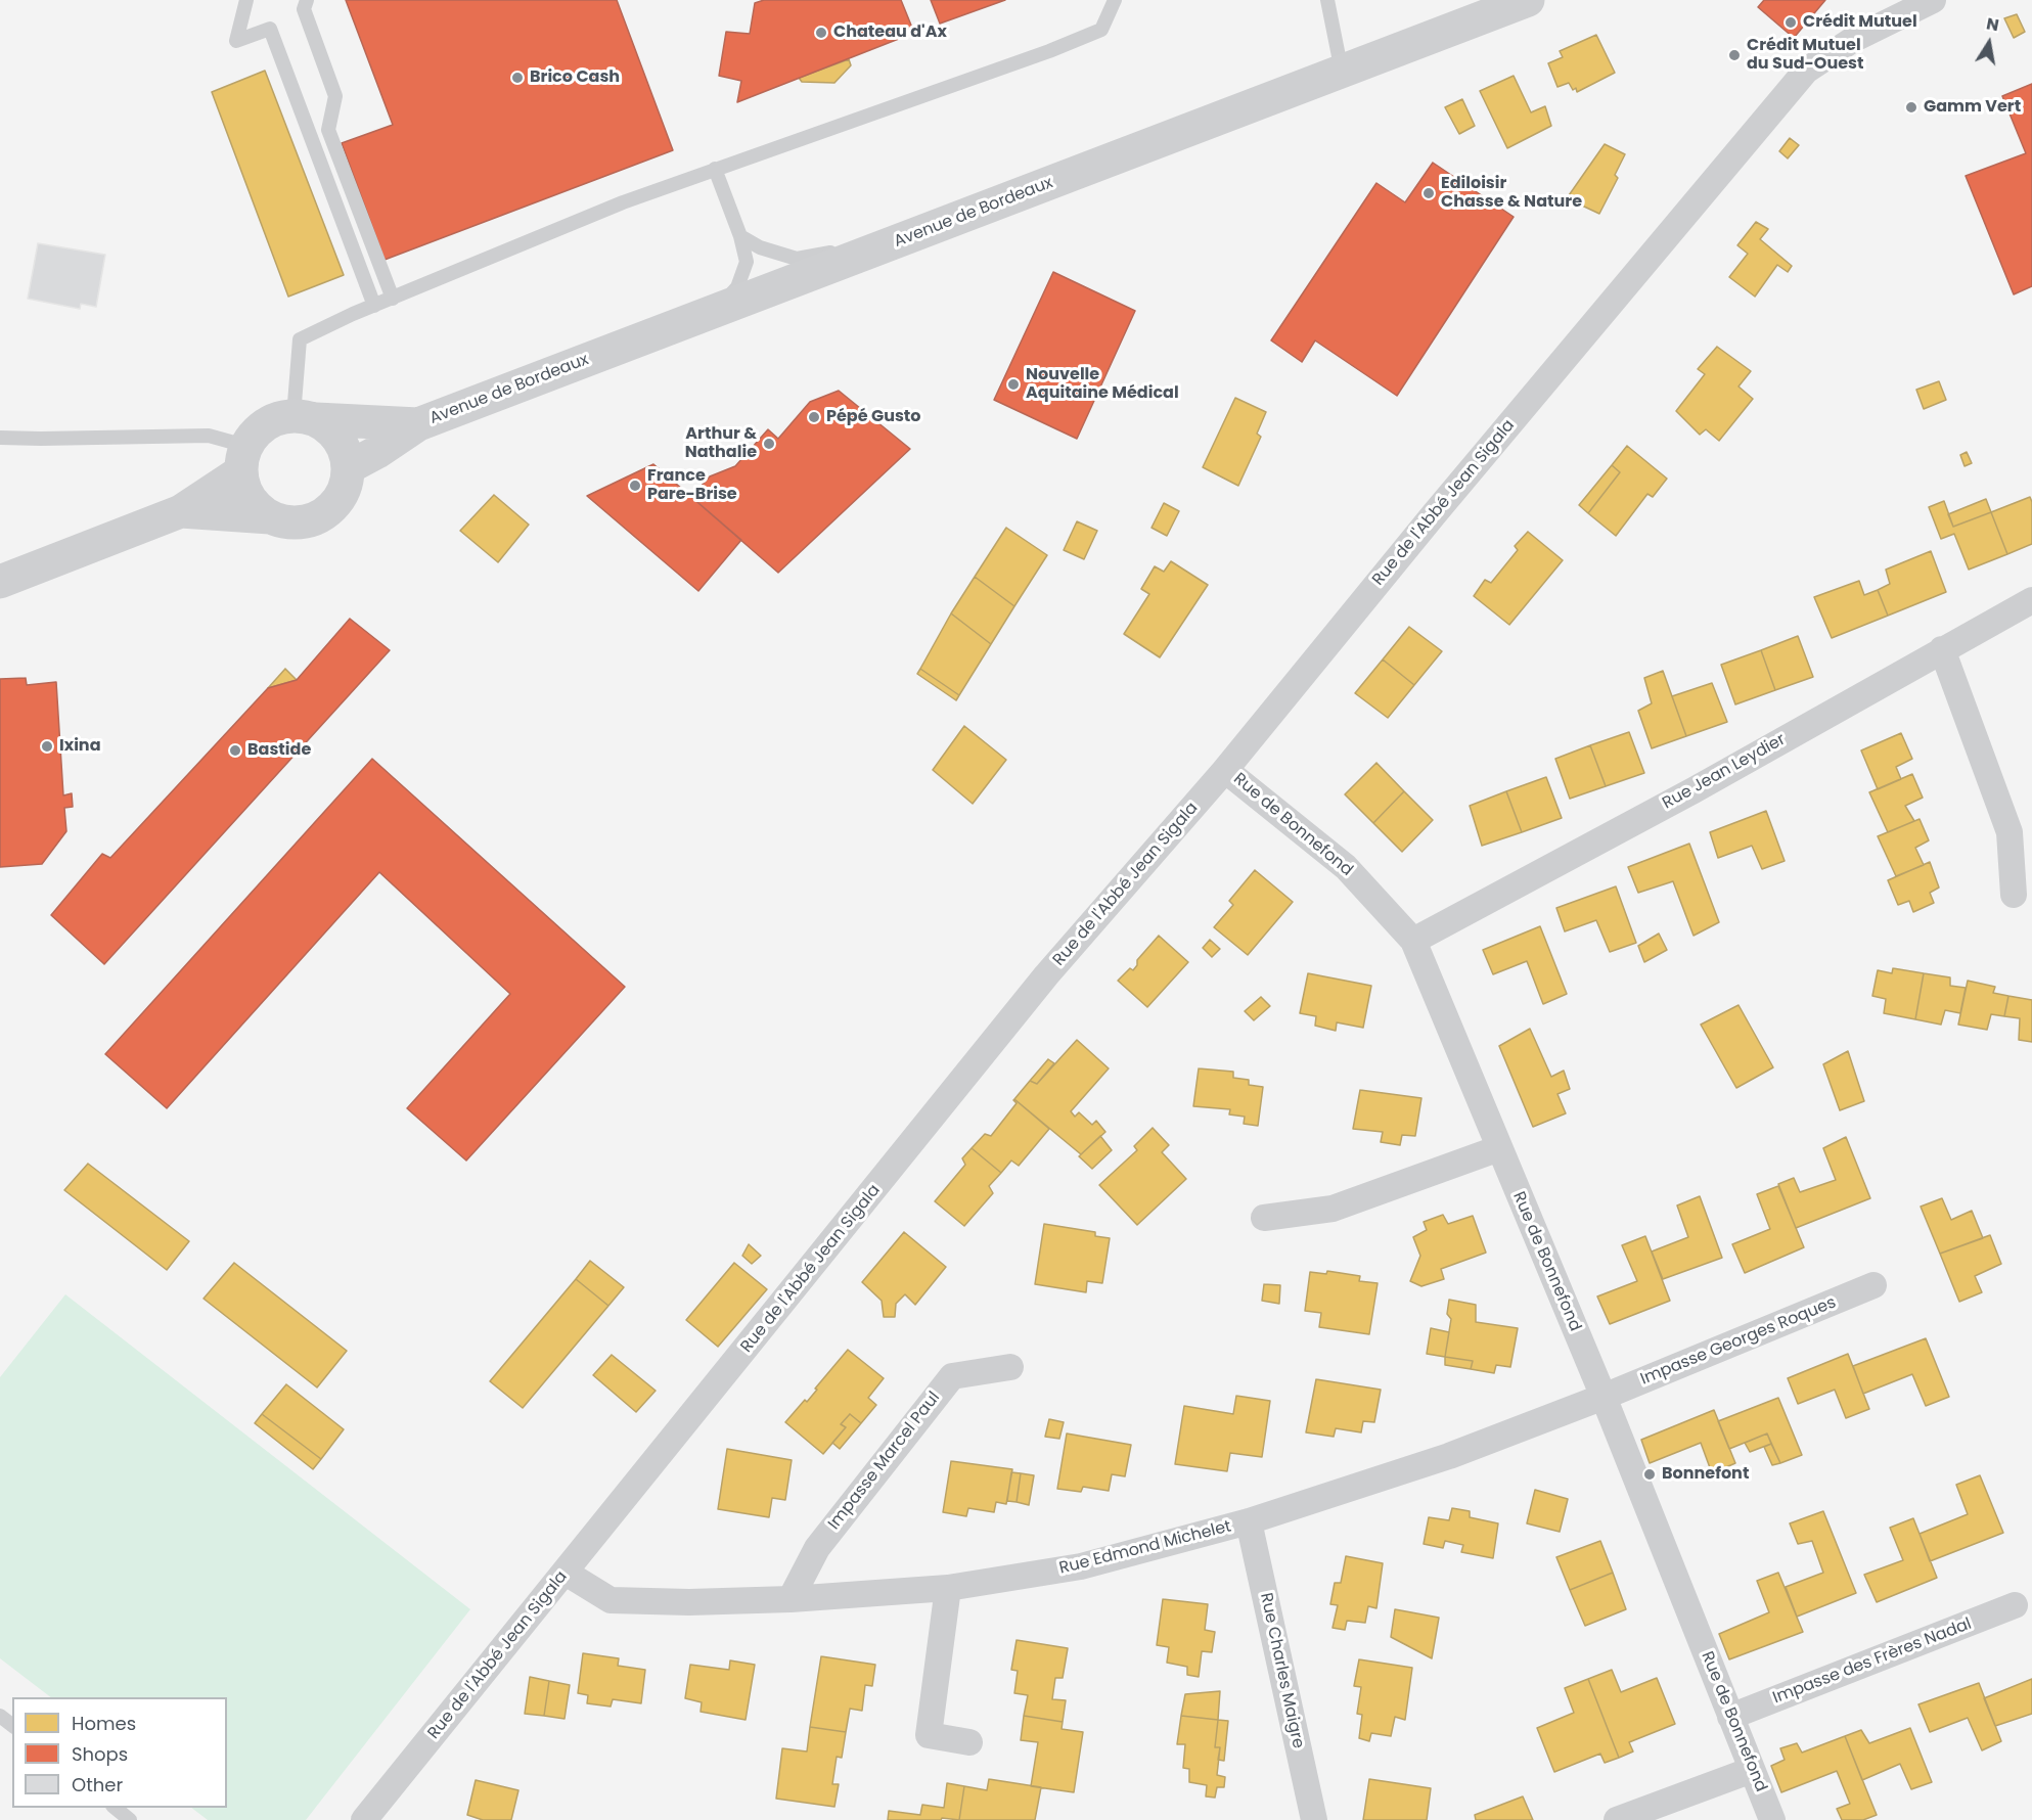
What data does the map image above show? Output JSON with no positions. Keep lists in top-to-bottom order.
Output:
{
  "streets": {
    "main road": ["Avenue de Bordeaux"],
    "street": [
      "Rue de l'Abbé Jean Sigala",
      "Rue Jean Leydier",
      "Rue de Bonnefond",
      "Impasse Georges Roques",
      "Impasse Marcel Paul",
      "Rue Edmond Michelet",
      "Impasse des Frères Nadal",
      "Rue Charles Maigre"
    ]
  },
  "crossings": [
    ["Rue de l'Abbé Jean Sigala", "Rue de Bonnefond"],
    ["Rue de l'Abbé Jean Sigala", "Rue Edmond Michelet"],
    ["Rue Jean Leydier", "Rue de Bonnefond"],
    ["Rue de Bonnefond", "Impasse Georges Roques"],
    ["Rue de Bonnefond", "Rue Edmond Michelet"],
    ["Rue de Bonnefond", "Impasse des Frères Nadal"],
    ["Impasse Georges Roques", "Rue Edmond Michelet"],
    ["Impasse Marcel Paul", "Rue Edmond Michelet"],
    ["Rue Edmond Michelet", "Rue Charles Maigre"]
  ],
  "places": [
    "Crédit Mutuel",
    "Chateau d'Ax",
    "Crédit Mutuel du Sud-Ouest",
    "Brico Cash",
    "Gamm Vert",
    "Ediloisir Chasse & Nature",
    "Nouvelle Aquitaine Médical",
    "Pépé Gusto",
    "Arthur & Nathalie",
    "France Pare-Brise",
    "Ixina",
    "Bastide",
    "Bonnefont"
  ],
  "legend": ["Homes", "Shops", "Other"],
  "north": "top"
}
